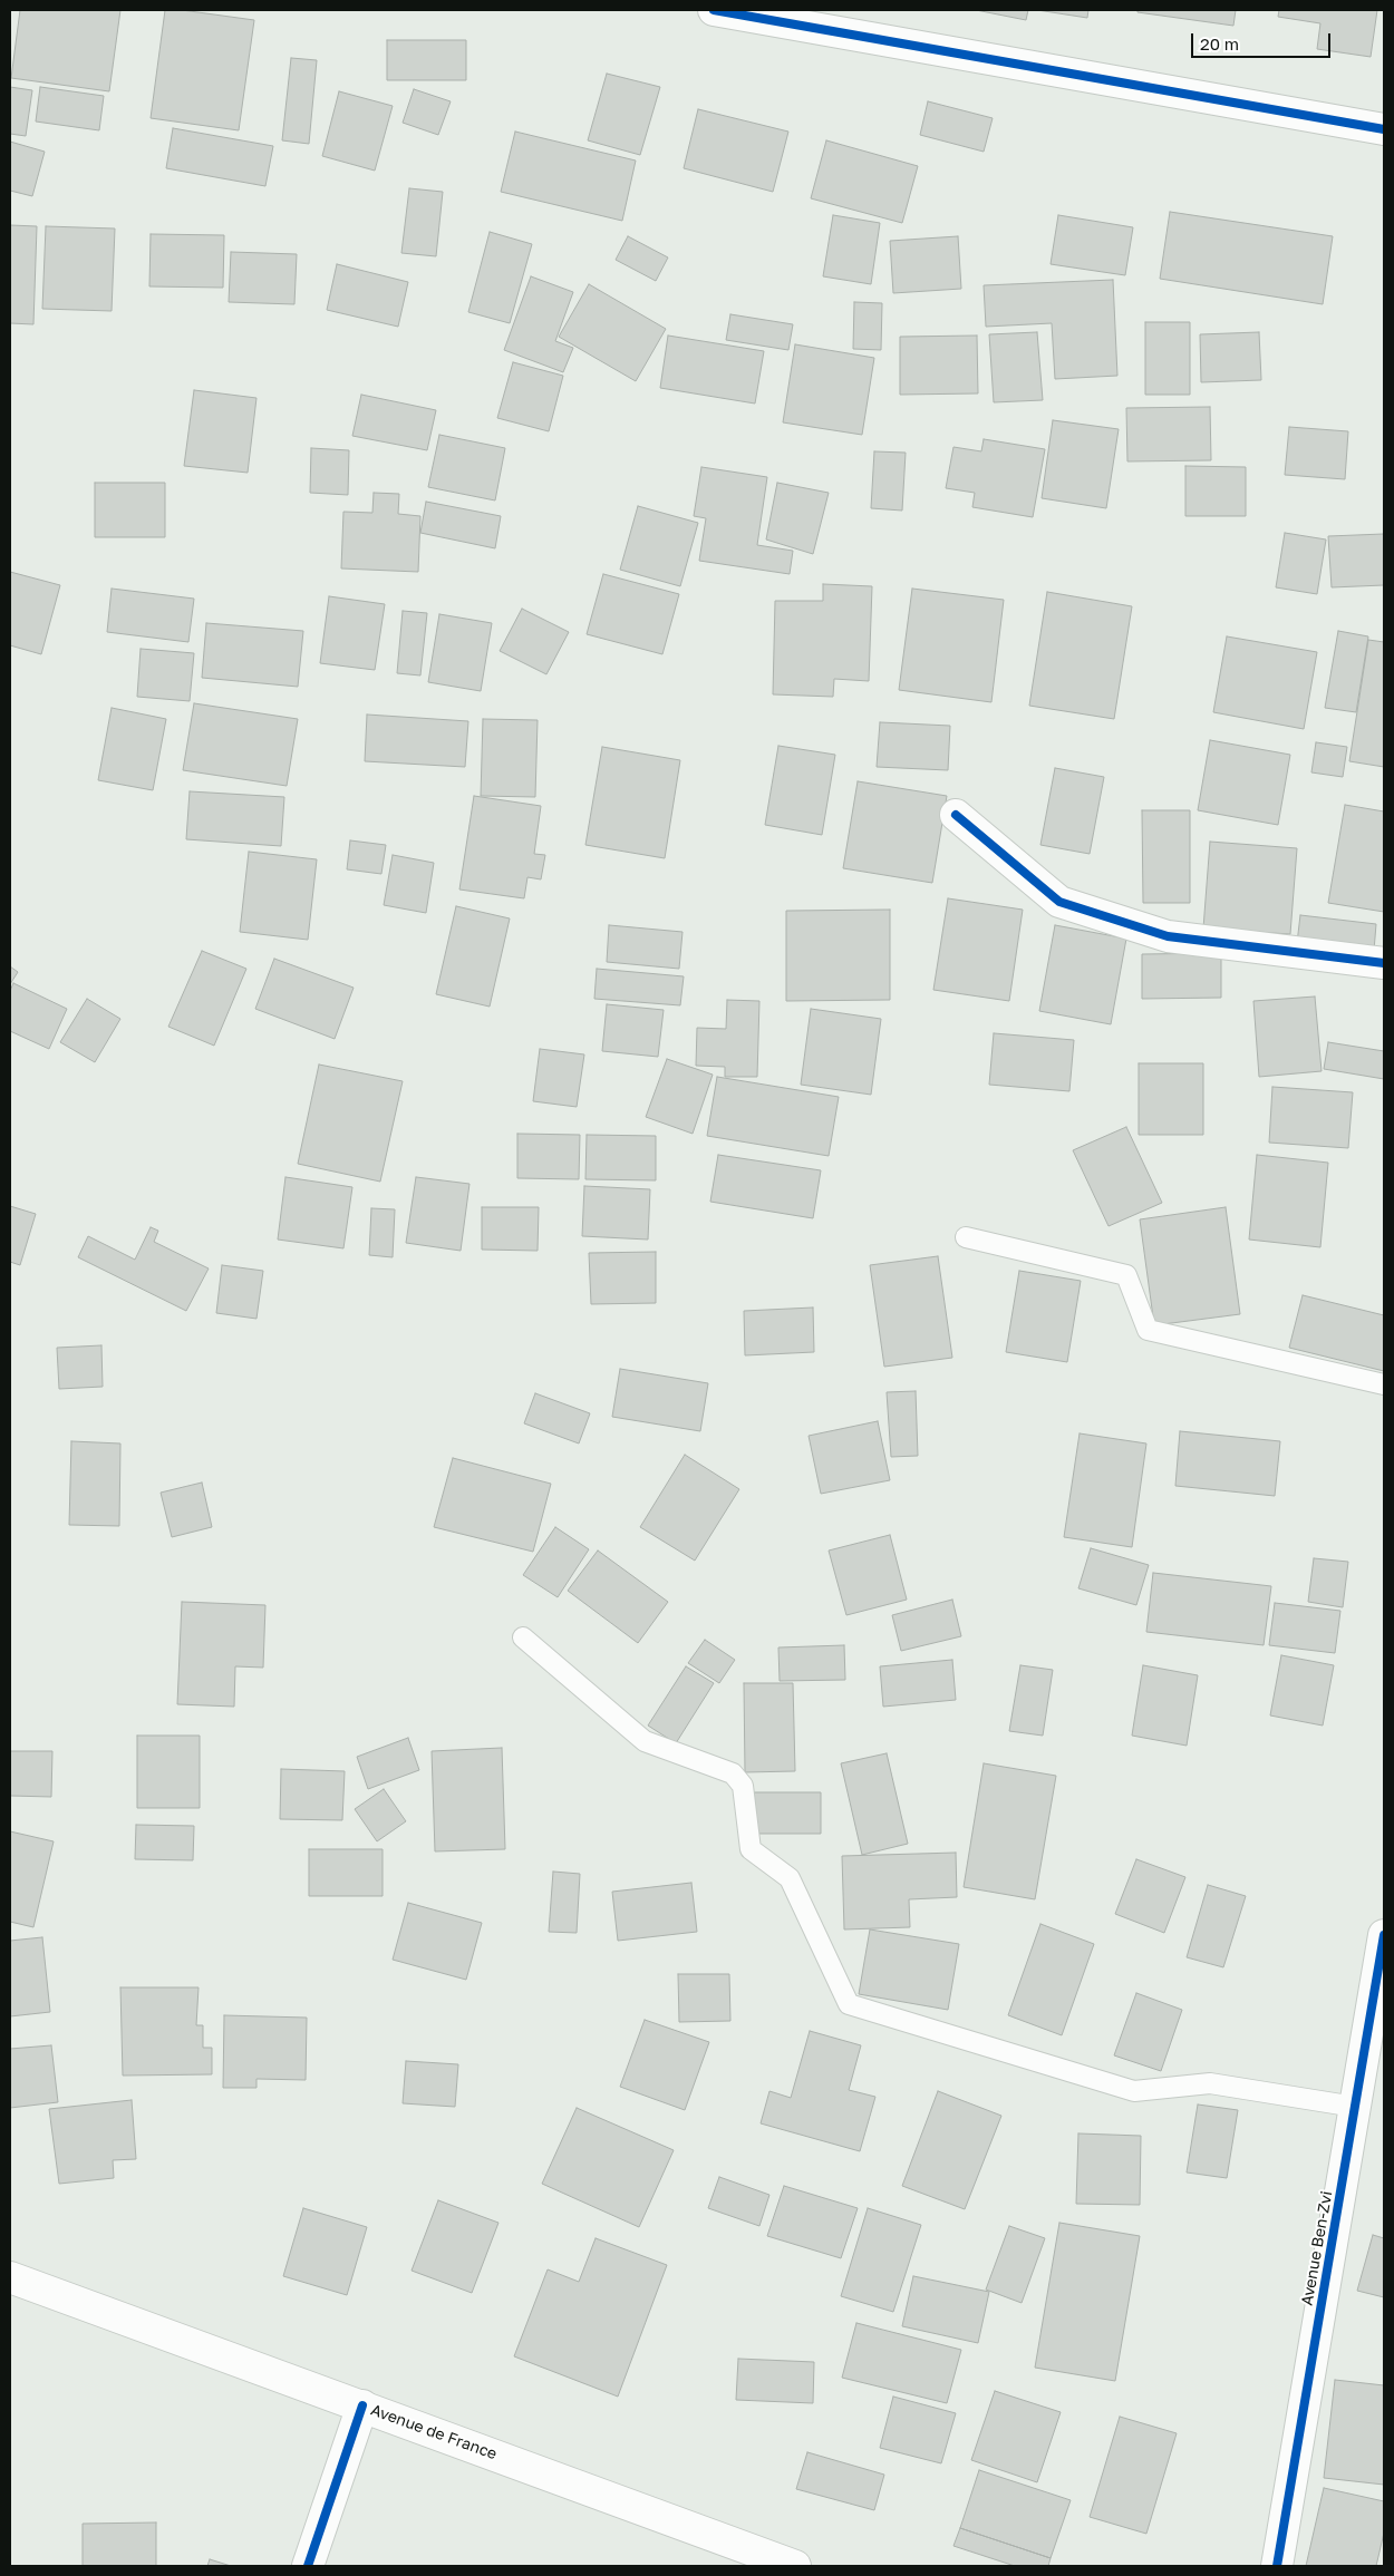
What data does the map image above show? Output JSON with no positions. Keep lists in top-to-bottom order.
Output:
{
  "streets": {
    "street": ["Avenue Ben-Zvi", "Avenue de France"]
  },
  "scale_bar": "20 m"
}
